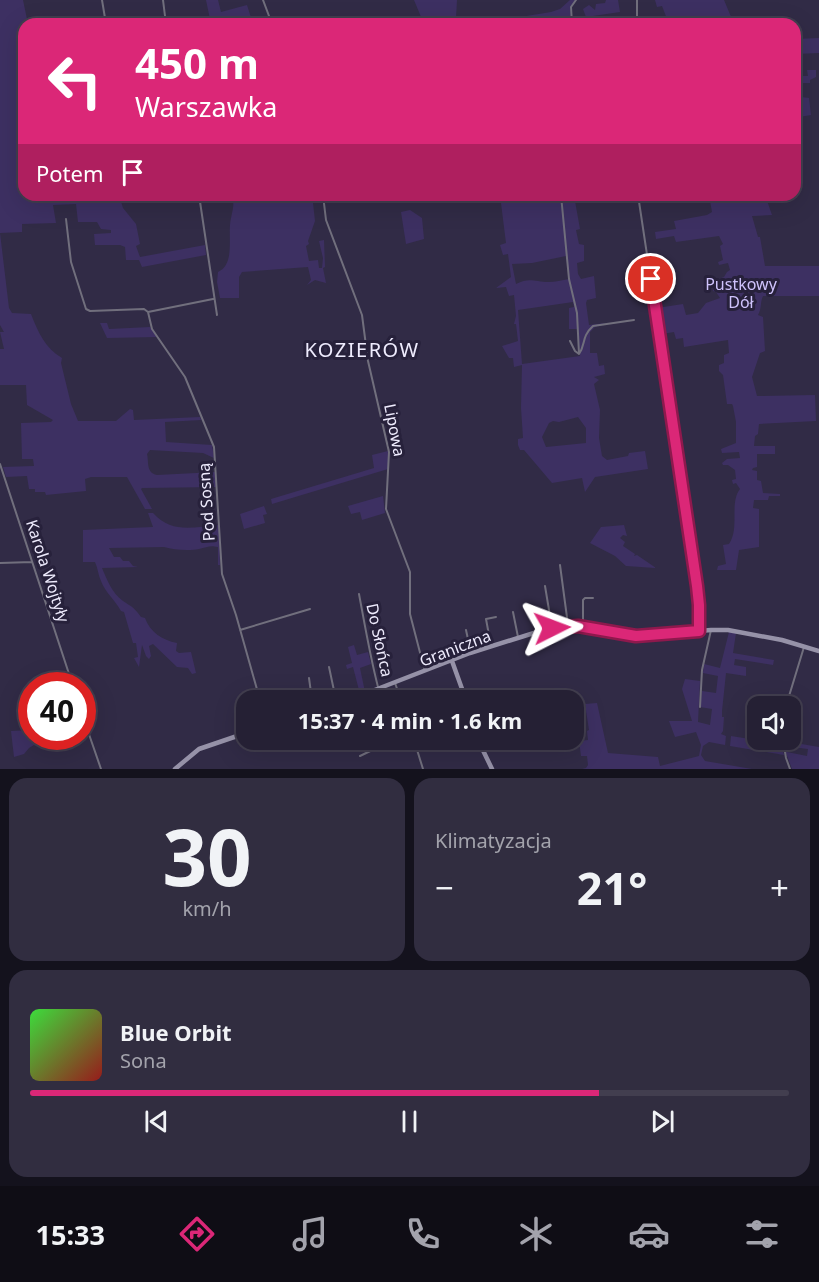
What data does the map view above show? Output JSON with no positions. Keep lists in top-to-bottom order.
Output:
{
  "streets": {
    "street": [
      "Lipowa",
      "Pod Sosną",
      "Karola Wojtyły",
      "Do Słońca",
      "Graniczna"
    ]
  },
  "crossings": [
    ["Lipowa", "Graniczna"],
    ["Do Słońca", "Graniczna"]
  ],
  "districts": ["KOZIERÓW"],
  "parks": ["Pustkowy Dół"],
  "page": {
    "turn": ["450 m", "Warszawka"],
    "then": "Potem",
    "limit": "40",
    "trip": "15:37 · 4 min · 1.6 km",
    "tile": [
      ["30", "km/h"],
      "Klimatyzacja"
    ],
    "heat": ["−", "21°", "+"],
    "song": ["Blue Orbit", "Sona"],
    "tabs": "15:33"
  }
}
